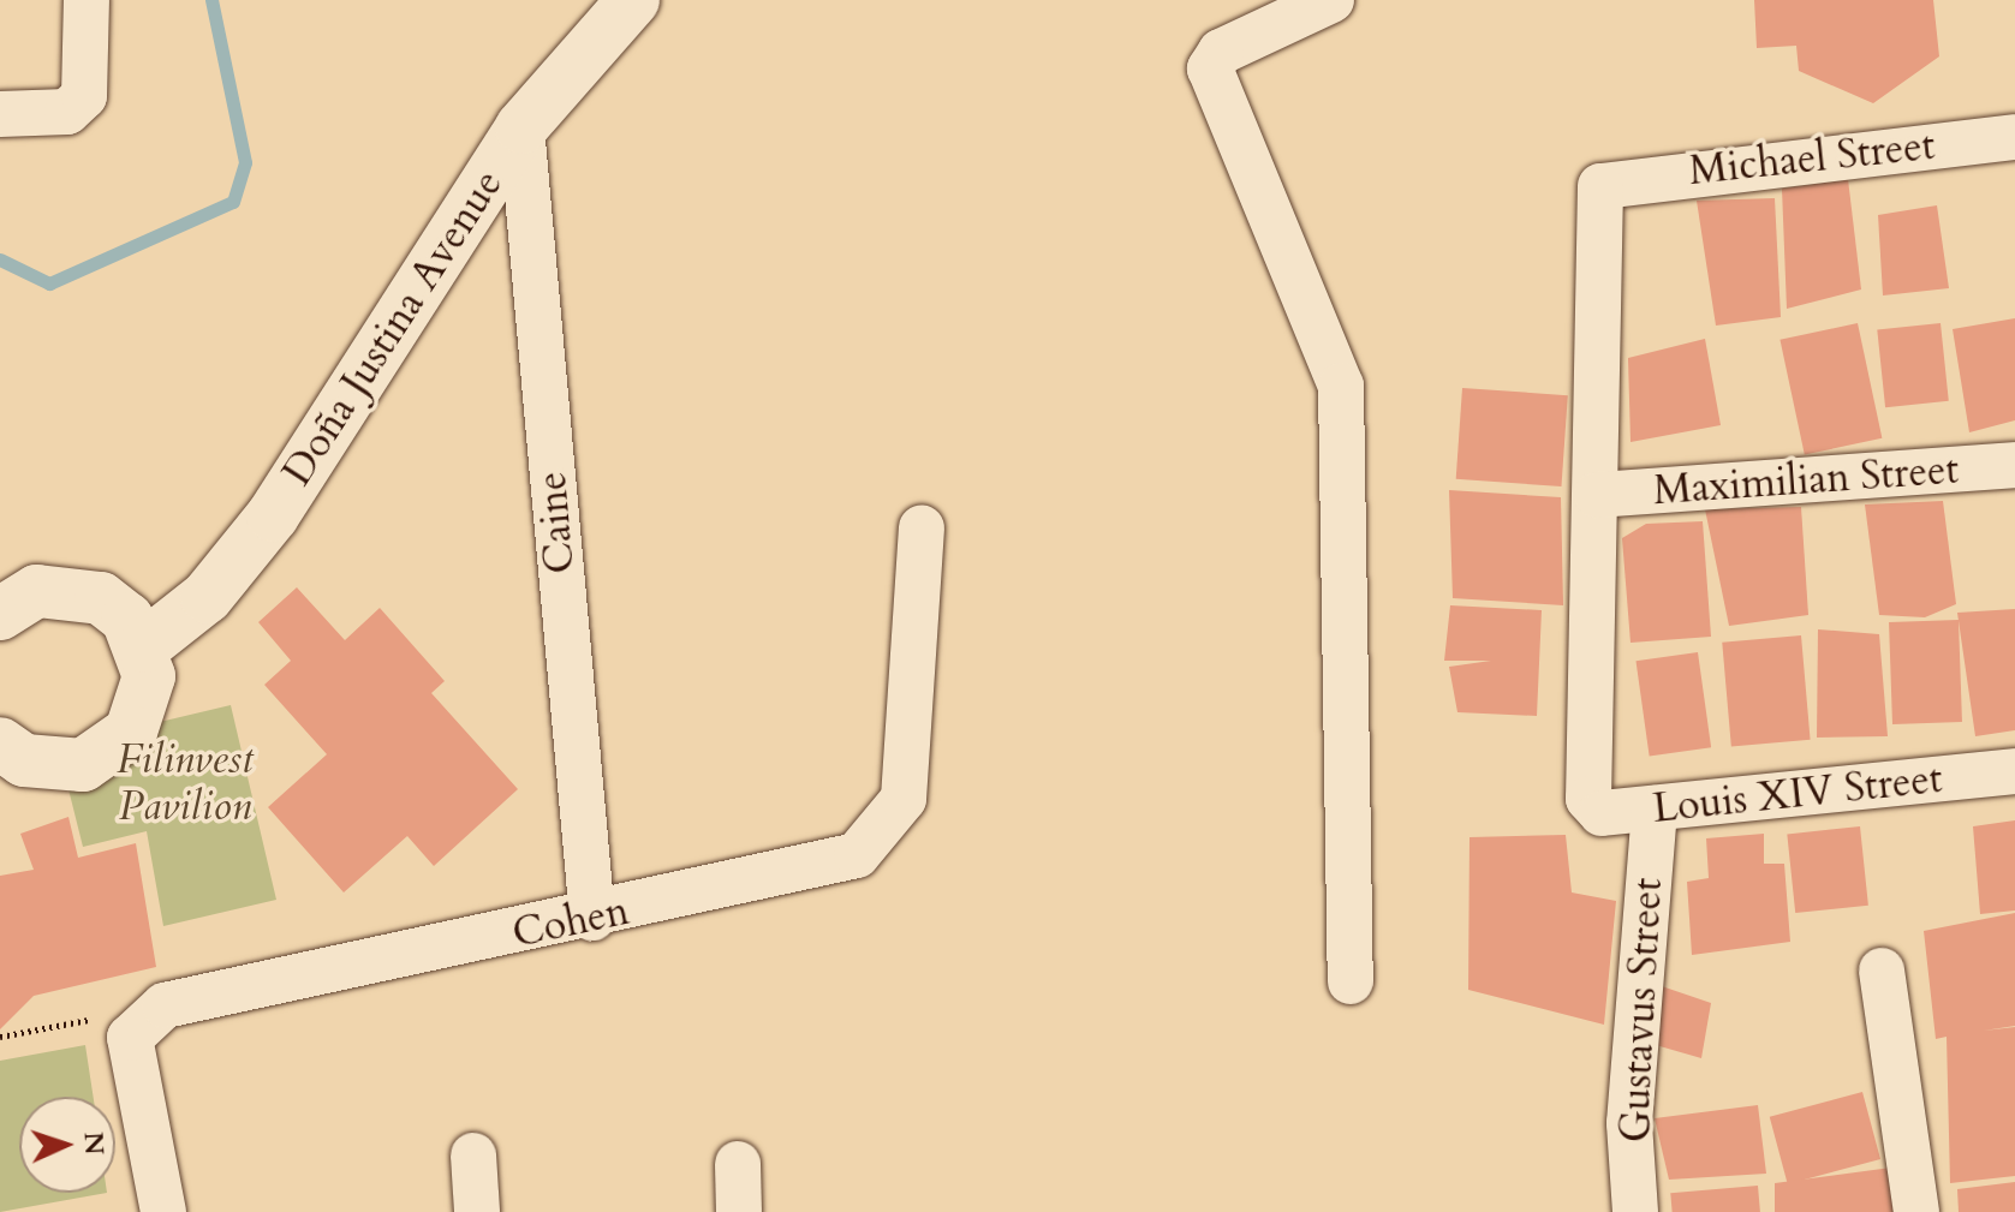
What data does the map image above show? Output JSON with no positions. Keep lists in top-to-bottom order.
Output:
{
  "streets": {
    "street": [
      "Michael Street",
      "Doña Justina Avenue",
      "Maximilian Street",
      "Caine",
      "Louis XIV Street",
      "Cohen",
      "Gustavus Street"
    ]
  },
  "crossings": [
    ["Michael Street", "Maximilian Street"],
    ["Michael Street", "Louis XIV Street"],
    ["Doña Justina Avenue", "Caine"],
    ["Maximilian Street", "Louis XIV Street"],
    ["Caine", "Cohen"],
    ["Louis XIV Street", "Gustavus Street"]
  ],
  "parks": ["Filinvest Pavilion"],
  "north": "right"
}
